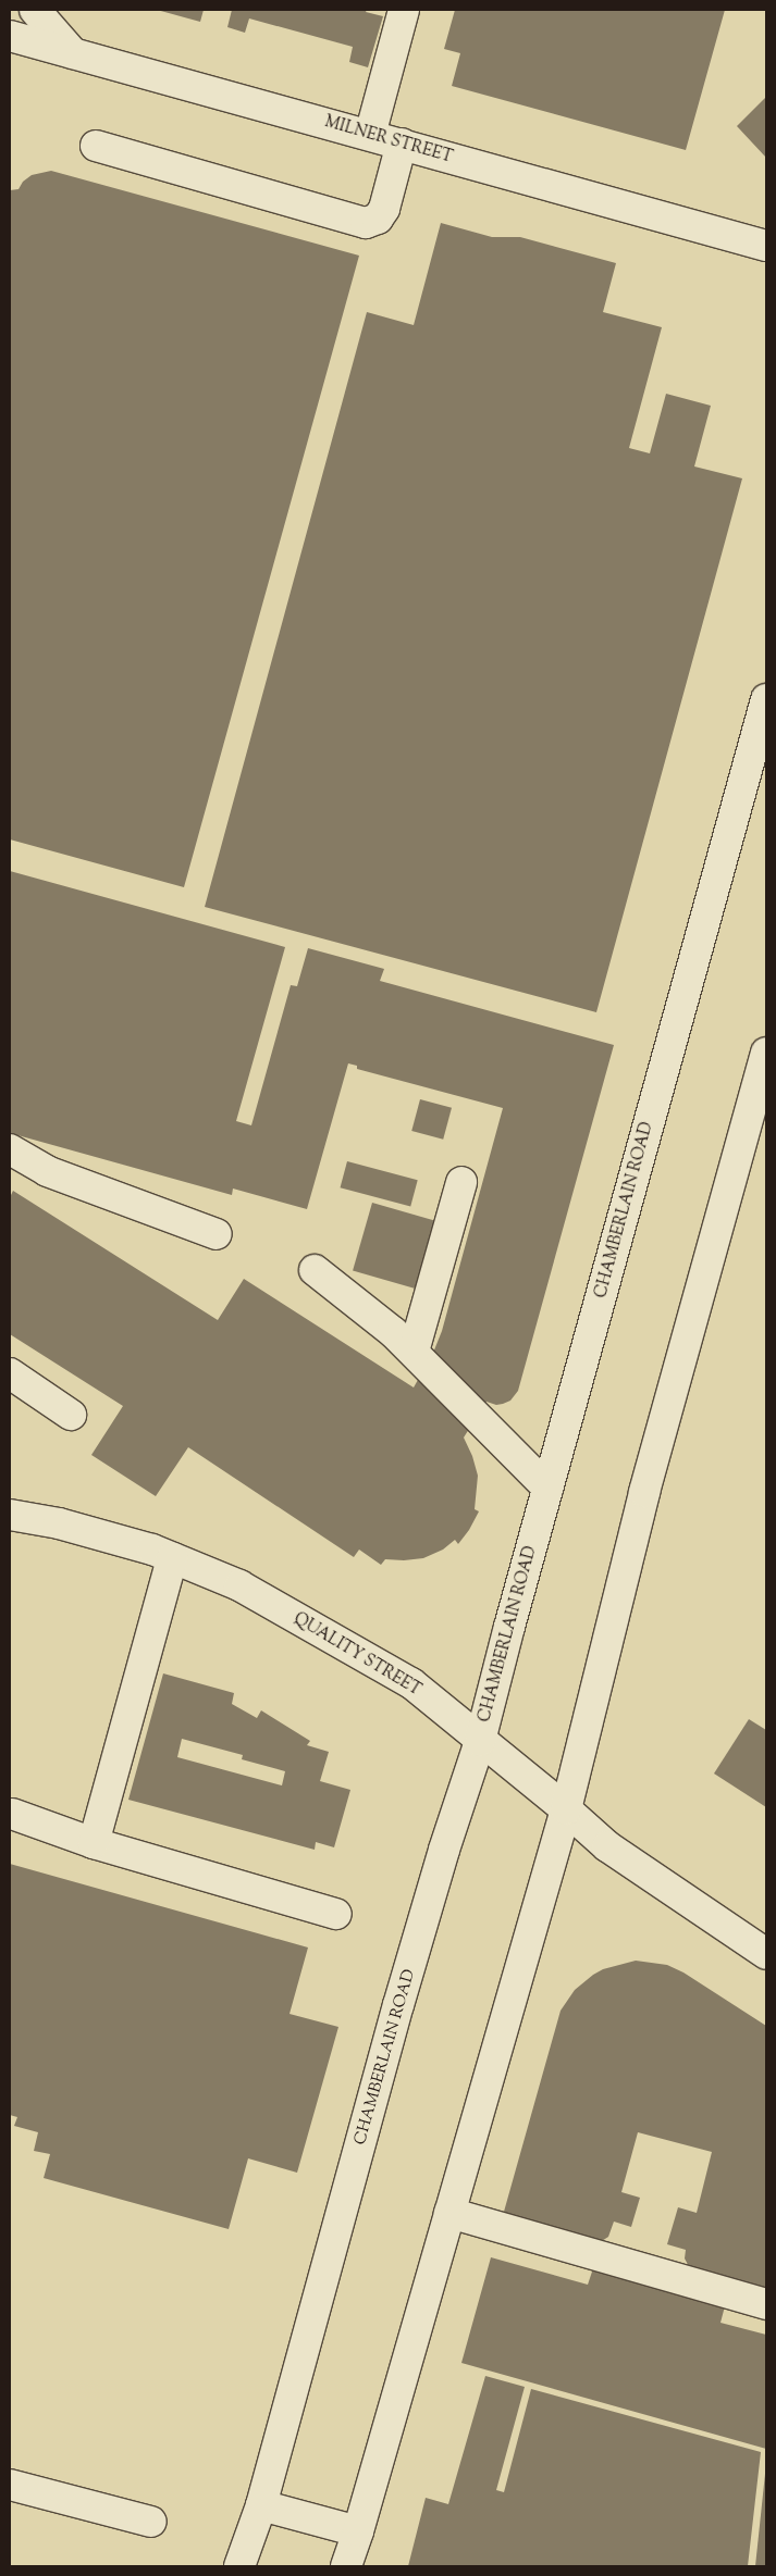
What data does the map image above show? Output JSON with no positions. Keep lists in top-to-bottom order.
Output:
{
  "streets": {
    "street": ["MILNER STREET", "CHAMBERLAIN ROAD", "QUALITY STREET"]
  },
  "crossings": [
    ["CHAMBERLAIN ROAD", "QUALITY STREET"]
  ]
}
